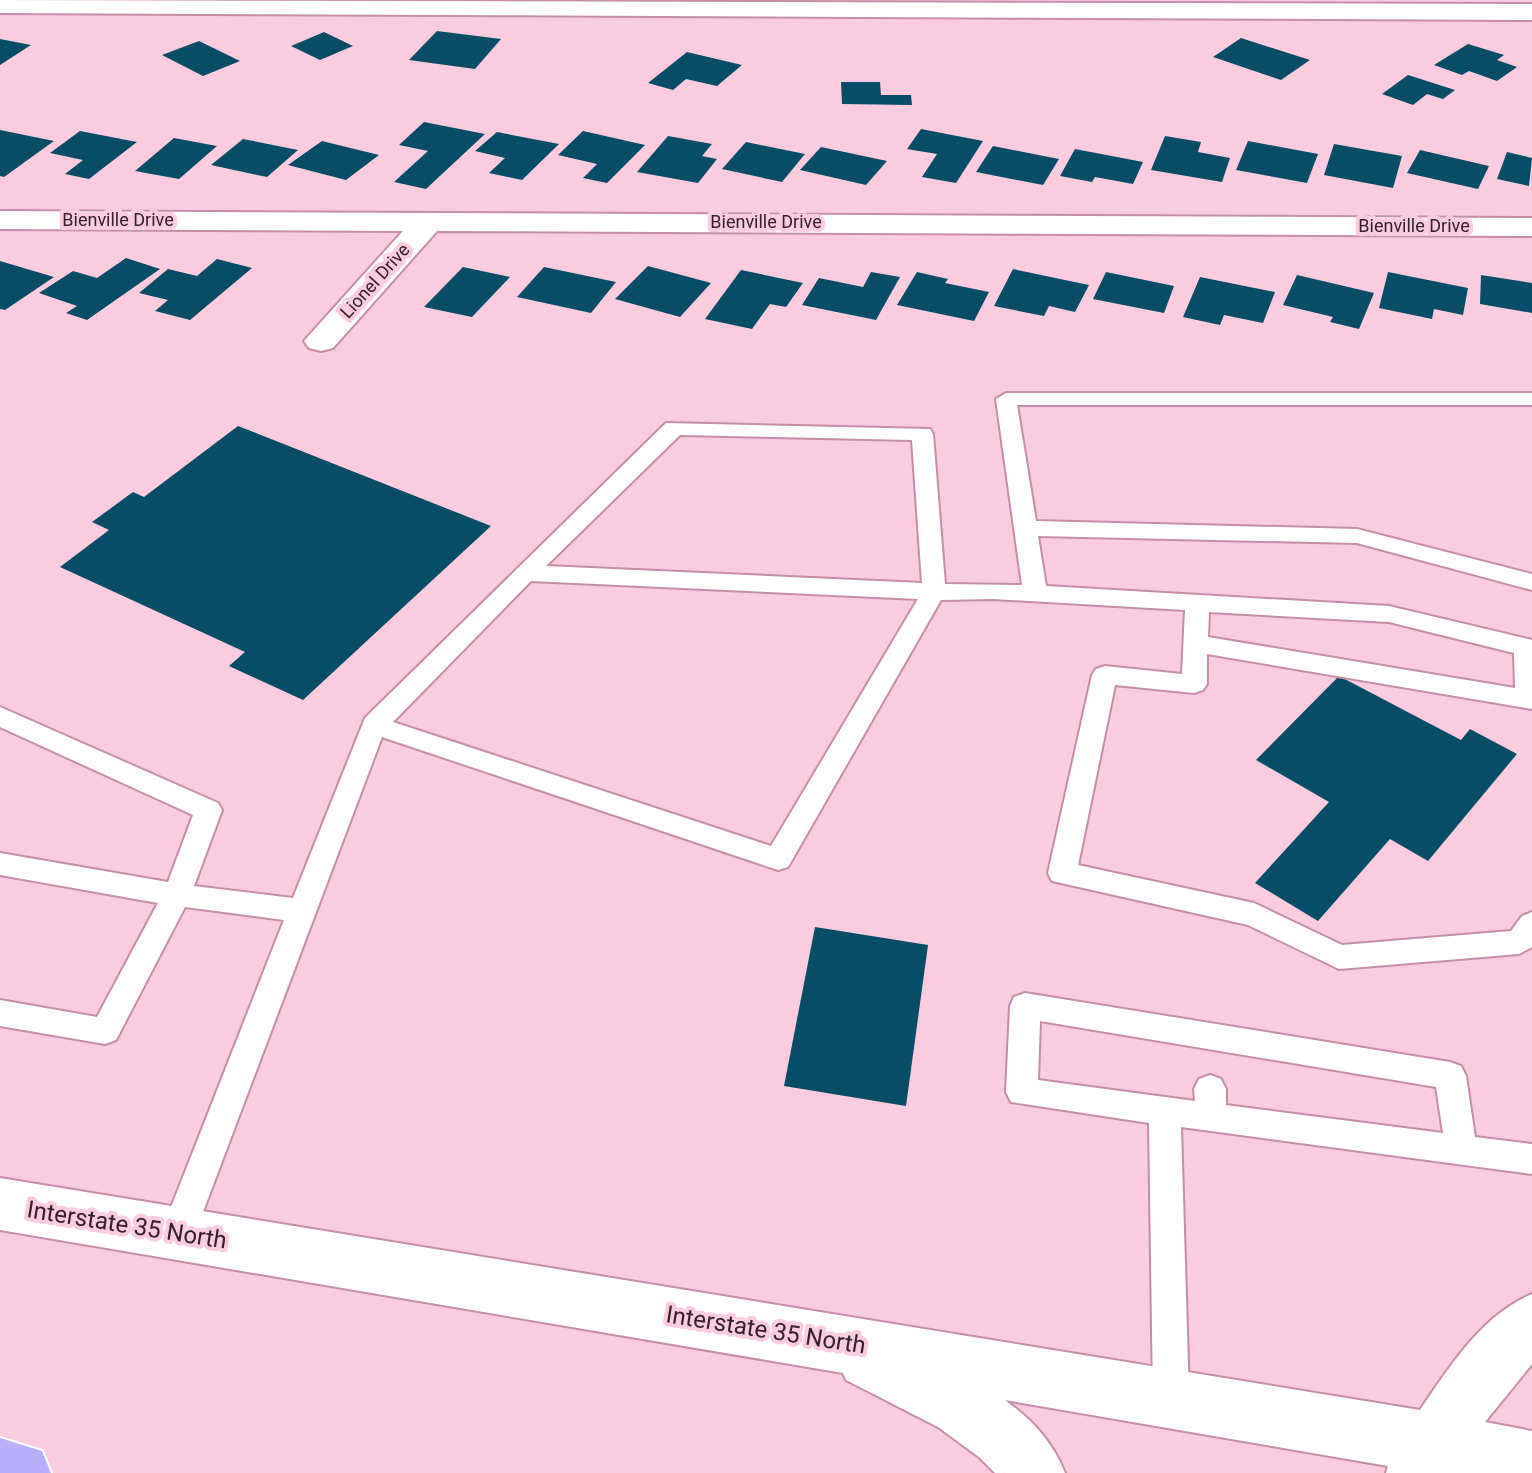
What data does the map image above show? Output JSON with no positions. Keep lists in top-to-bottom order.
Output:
{
  "streets": {
    "street": ["Bienville Drive", "Lionel Drive", "Interstate 35 North"]
  },
  "crossings": [
    ["Bienville Drive", "Lionel Drive"]
  ]
}
